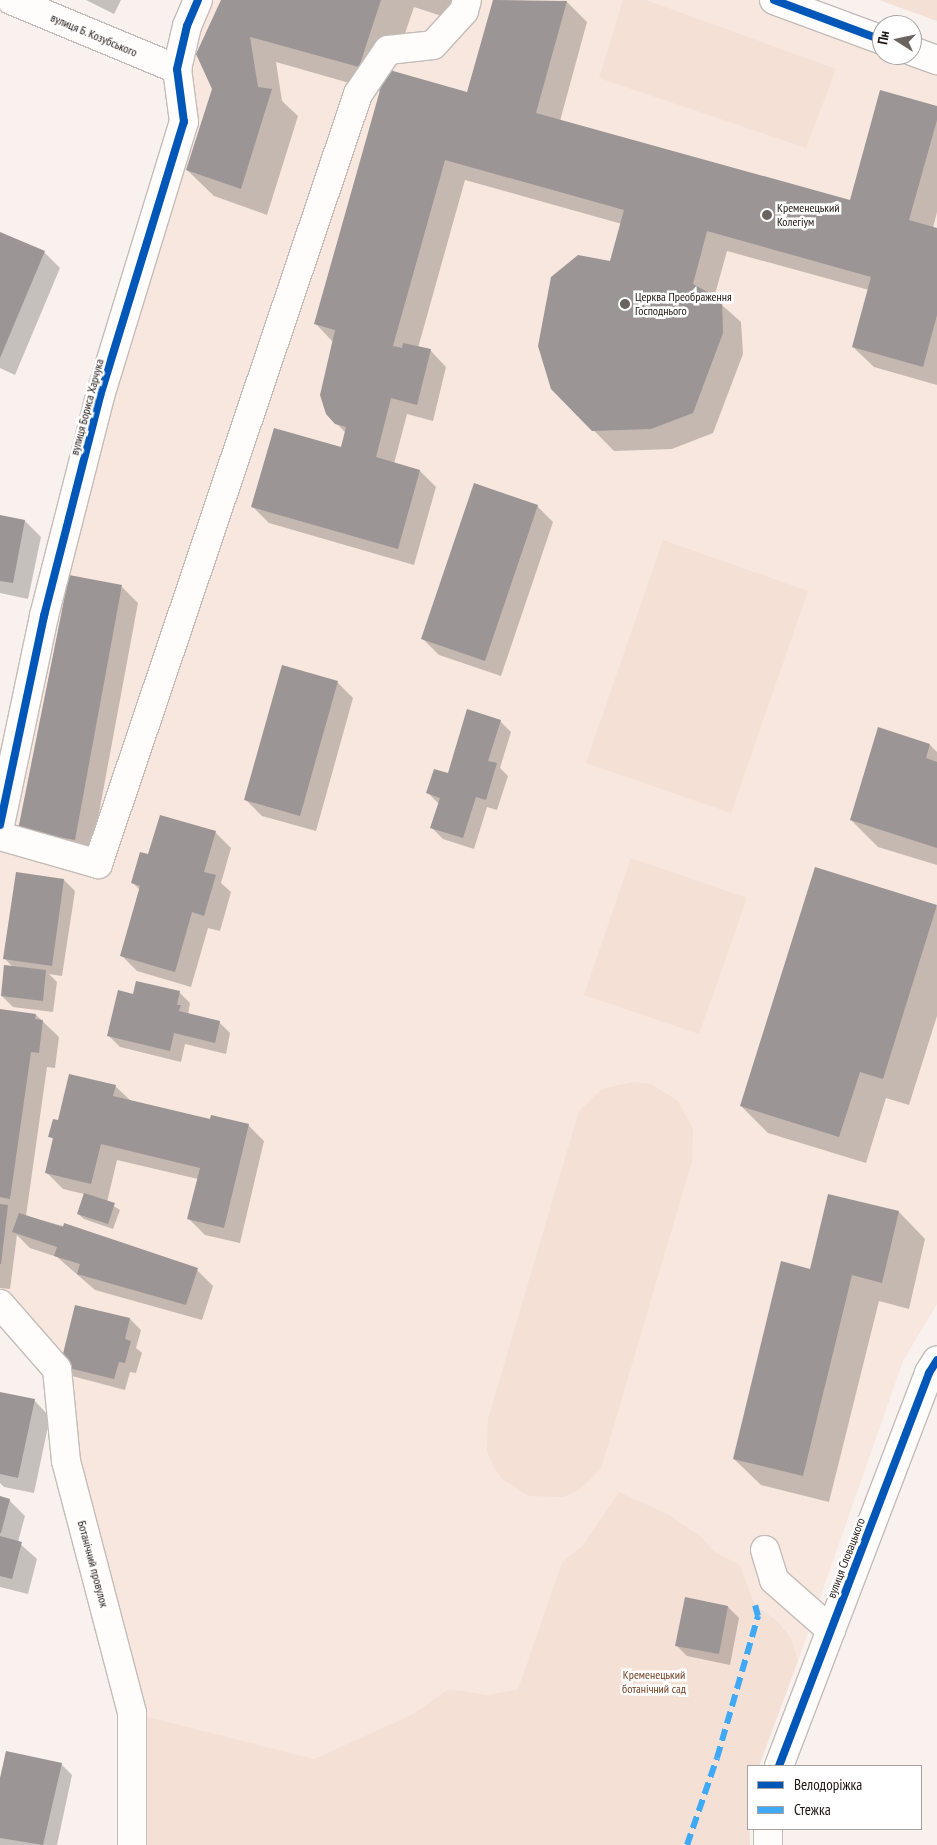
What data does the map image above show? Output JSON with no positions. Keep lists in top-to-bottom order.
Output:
{
  "streets": {
    "street": [
      "вулиця Б. Козубського",
      "вулиця Бориса Харчука",
      "вулиця Словацького",
      "Ботанічний провулок"
    ]
  },
  "crossings": [
    ["вулиця Б. Козубського", "вулиця Бориса Харчука"]
  ],
  "parks": ["Кременецький ботанічний сад"],
  "places": ["Кременецький Колегіум", "Церква Преображення Господнього"],
  "legend": ["Велодоріжка", "Стежка"],
  "north": "left"
}
